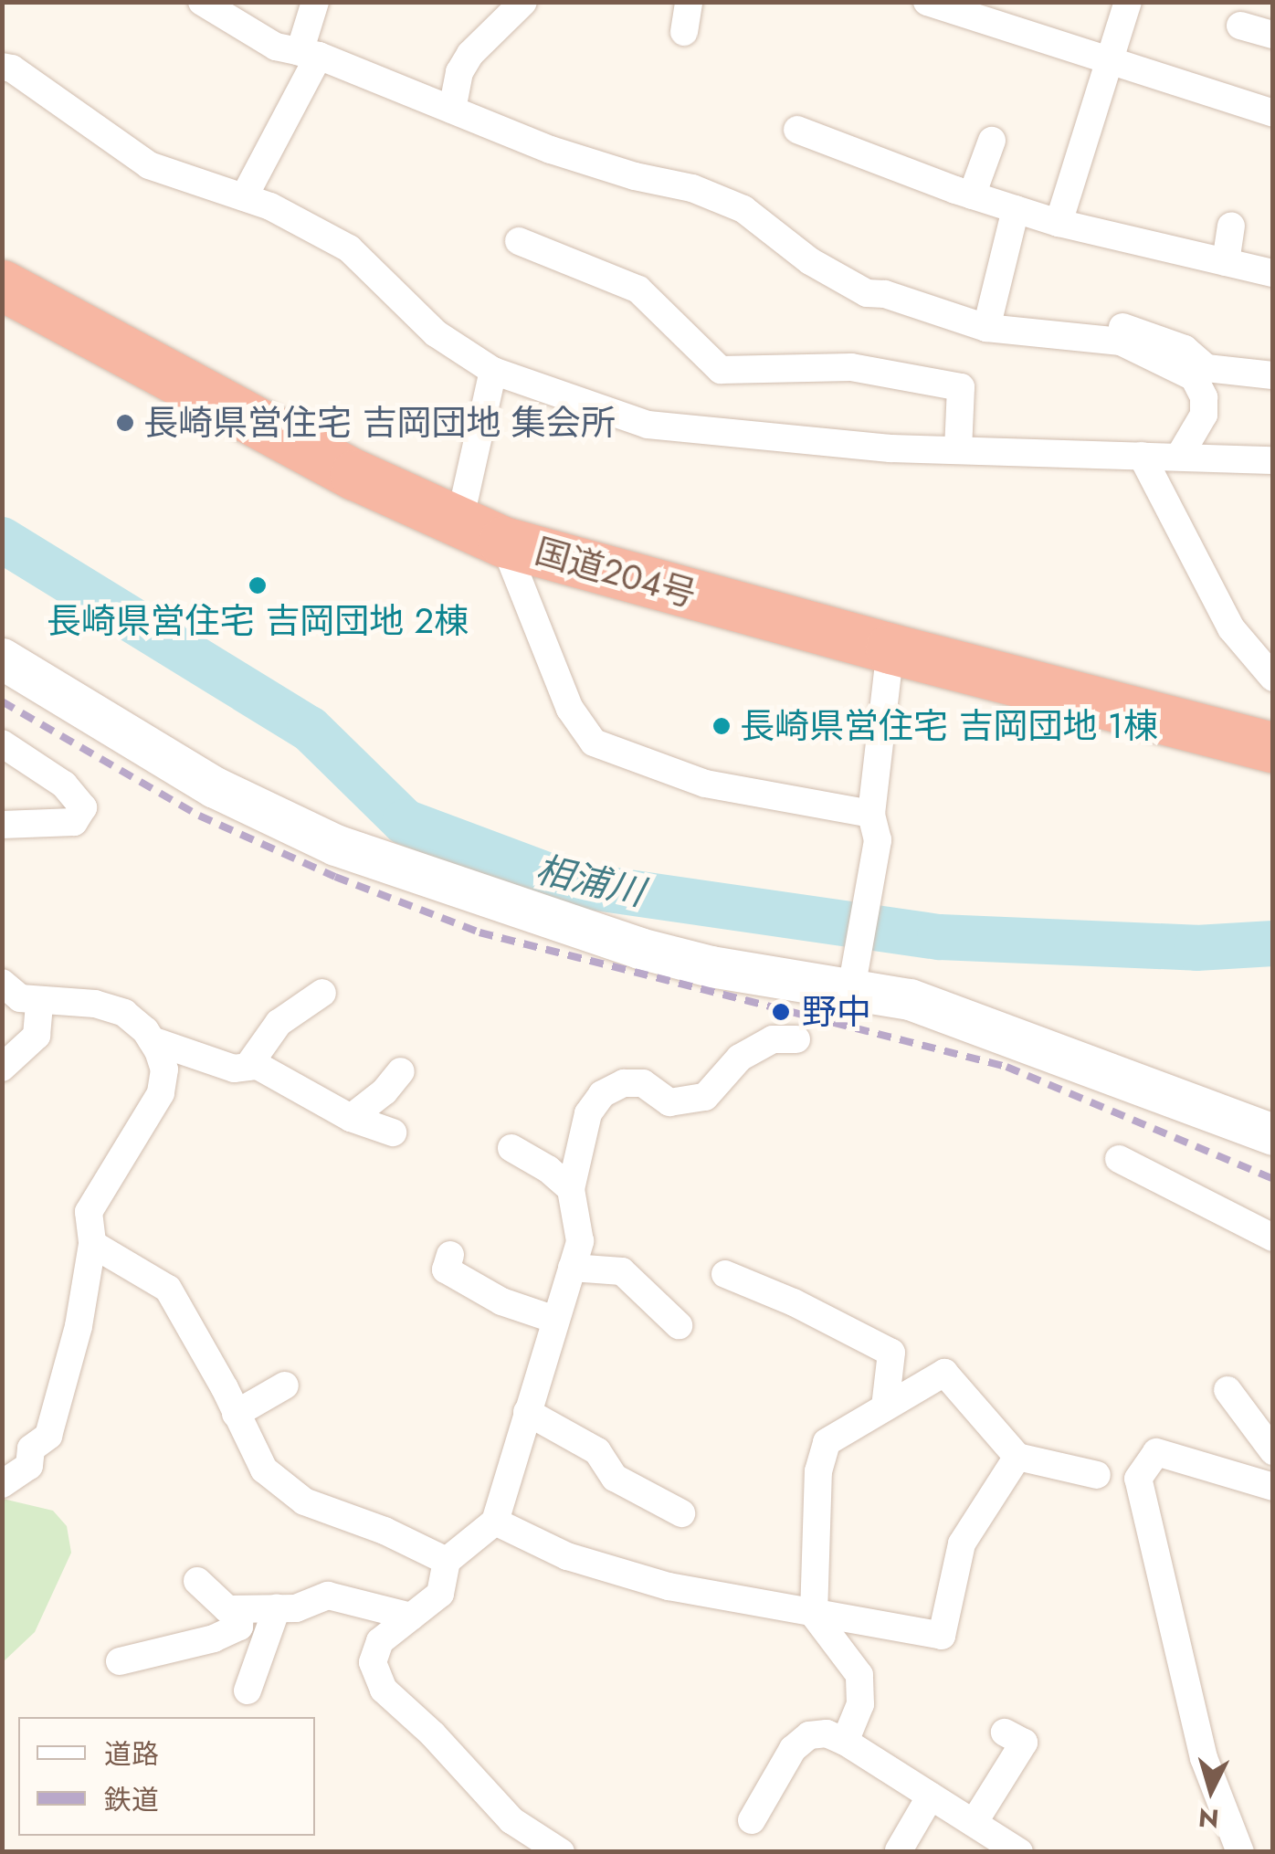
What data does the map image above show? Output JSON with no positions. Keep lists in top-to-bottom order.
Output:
{
  "streets": {
    "highway": ["国道204号"]
  },
  "water": ["相浦川"],
  "places": [
    "長崎県営住宅 吉岡団地 集会所",
    "長崎県営住宅 吉岡団地 2棟",
    "長崎県営住宅 吉岡団地 1棟",
    "野中"
  ],
  "legend": ["道路", "鉄道"],
  "north": "bottom"
}
